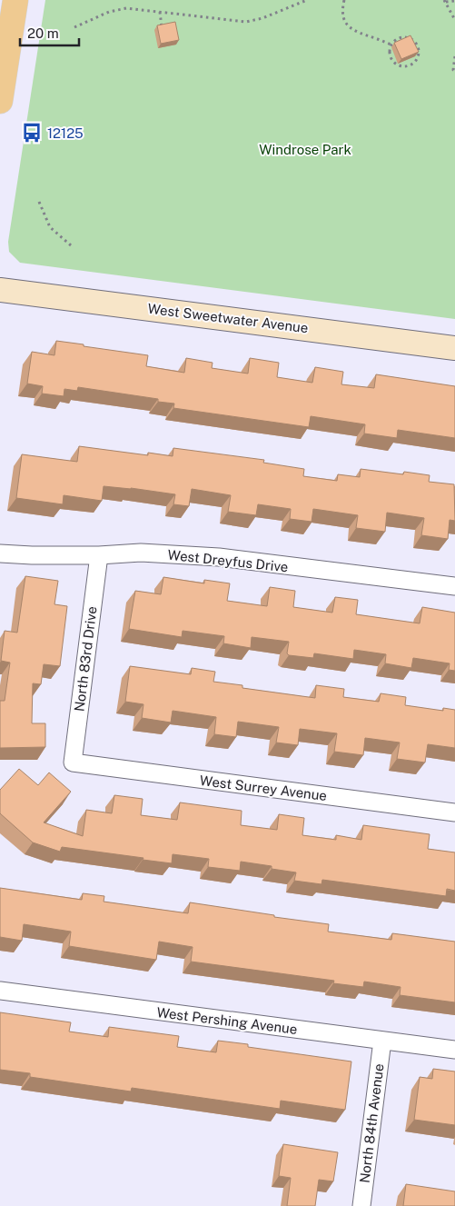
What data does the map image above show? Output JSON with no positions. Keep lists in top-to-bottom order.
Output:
{
  "streets": {
    "street": [
      "West Sweetwater Avenue",
      "West Dreyfus Drive",
      "North 83rd Drive",
      "West Surrey Avenue",
      "West Pershing Avenue",
      "North 84th Avenue"
    ]
  },
  "crossings": [
    ["West Dreyfus Drive", "North 83rd Drive"],
    ["North 83rd Drive", "West Surrey Avenue"],
    ["West Pershing Avenue", "North 84th Avenue"]
  ],
  "parks": ["Windrose Park"],
  "places": {
    "bus stop": ["12125"]
  },
  "scale_bar": "20 m"
}
